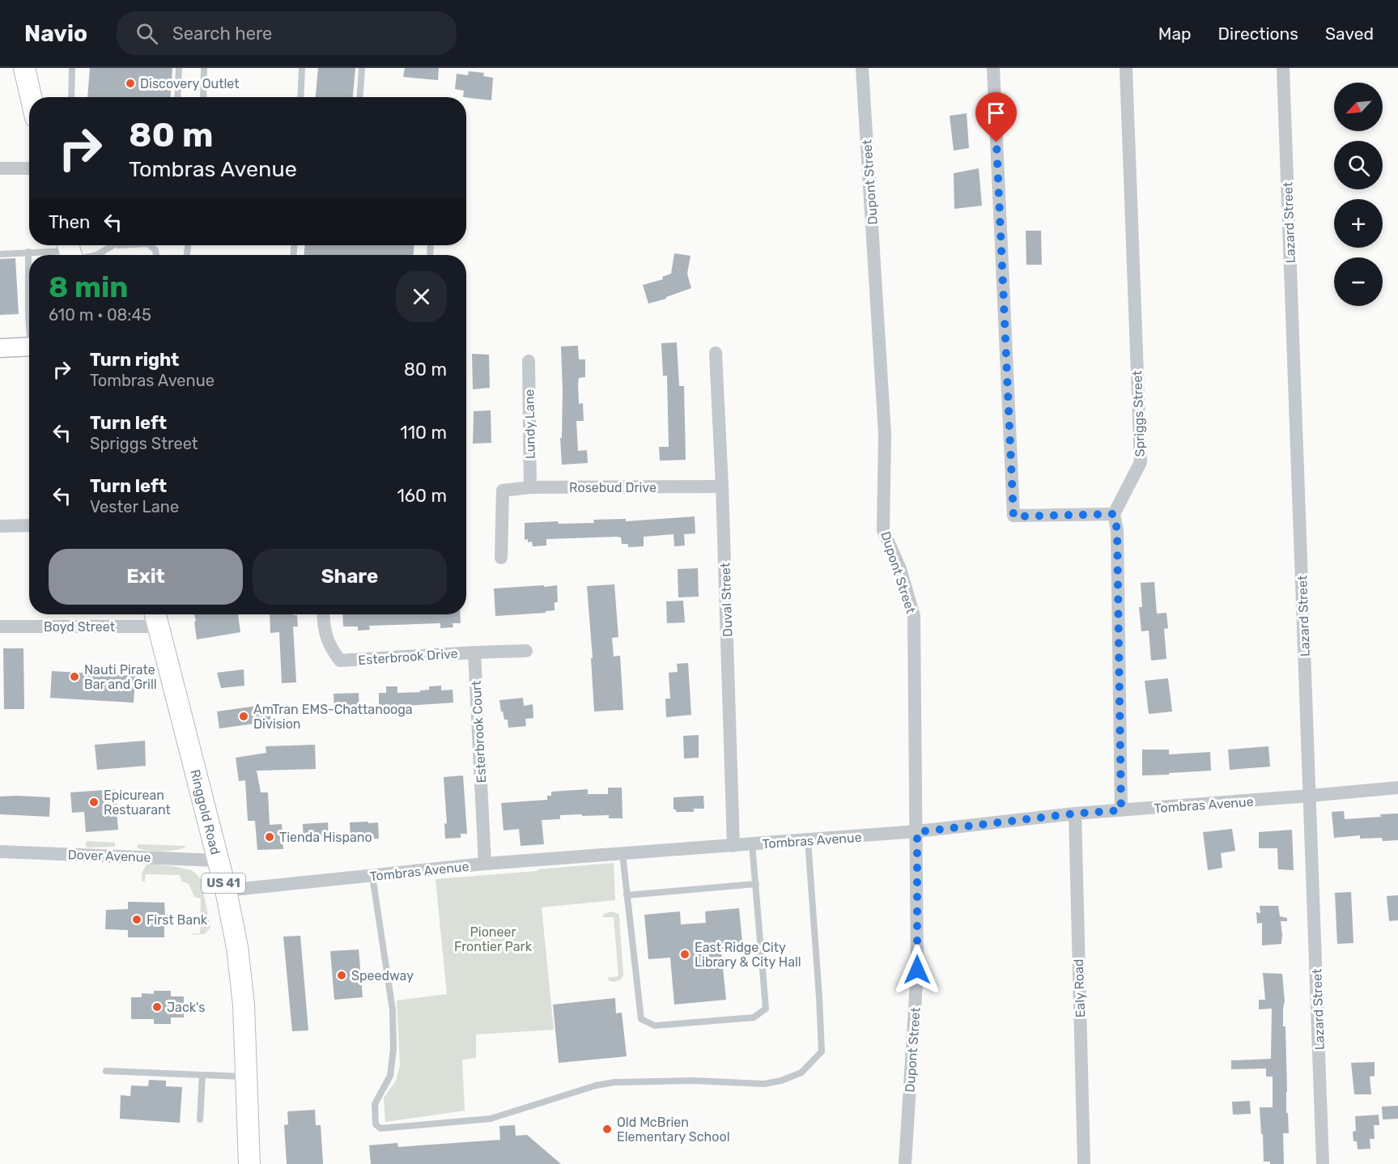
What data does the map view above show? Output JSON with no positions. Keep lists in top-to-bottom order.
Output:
{
  "streets": {
    "main road": ["Ringgold Road", "US 41"],
    "street": [
      "Dupont Street",
      "Lazard Street",
      "Spriggs Street",
      "Lundy Lane",
      "Rosebud Drive",
      "Duval Street",
      "Boyd Street",
      "Esterbrook Drive",
      "Esterbrook Court",
      "Tombras Avenue",
      "Dover Avenue",
      "Ealy Road"
    ]
  },
  "crossings": [
    ["Dupont Street", "Tombras Avenue"],
    ["Lazard Street", "Tombras Avenue"],
    ["Lundy Lane", "Rosebud Drive"],
    ["Rosebud Drive", "Duval Street"],
    ["Duval Street", "Tombras Avenue"],
    ["Boyd Street", "Ringgold Road"],
    ["Esterbrook Drive", "Esterbrook Court"],
    ["Esterbrook Court", "Tombras Avenue"],
    ["Tombras Avenue", "Ringgold Road"],
    ["Tombras Avenue", "Ealy Road"],
    ["Ringgold Road", "Dover Avenue"]
  ],
  "parks": ["Pioneer Frontier Park"],
  "places": [
    "Discovery Outlet",
    "Nauti Pirate Bar and Grill",
    "AmTran EMS-Chattanooga Division",
    "Epicurean Restuarant",
    "Tienda Hispano",
    "First Bank",
    "East Ridge City Library & City Hall",
    "Speedway",
    "Jack's",
    "Old McBrien Elementary School"
  ],
  "north": "bottom left",
  "page": {
    "header": "Navio",
    "search": "Search here",
    "nav": ["Map", "Directions", "Saved"],
    "map_buttons": ["+", "−"],
    "turn": ["80 m", "Tombras Avenue"],
    "then": "Then",
    "heading": ["8 min", "610 m · 08:45"],
    "list": [
      {
        "name": "Turn right",
        "note": "Tombras Avenue",
        "value": "80 m"
      },
      {
        "name": "Turn left",
        "note": "Spriggs Street",
        "value": "110 m"
      },
      {
        "name": "Turn left",
        "note": "Vester Lane",
        "value": "160 m"
      }
    ],
    "buttons": ["Exit", "Share"]
  }
}
